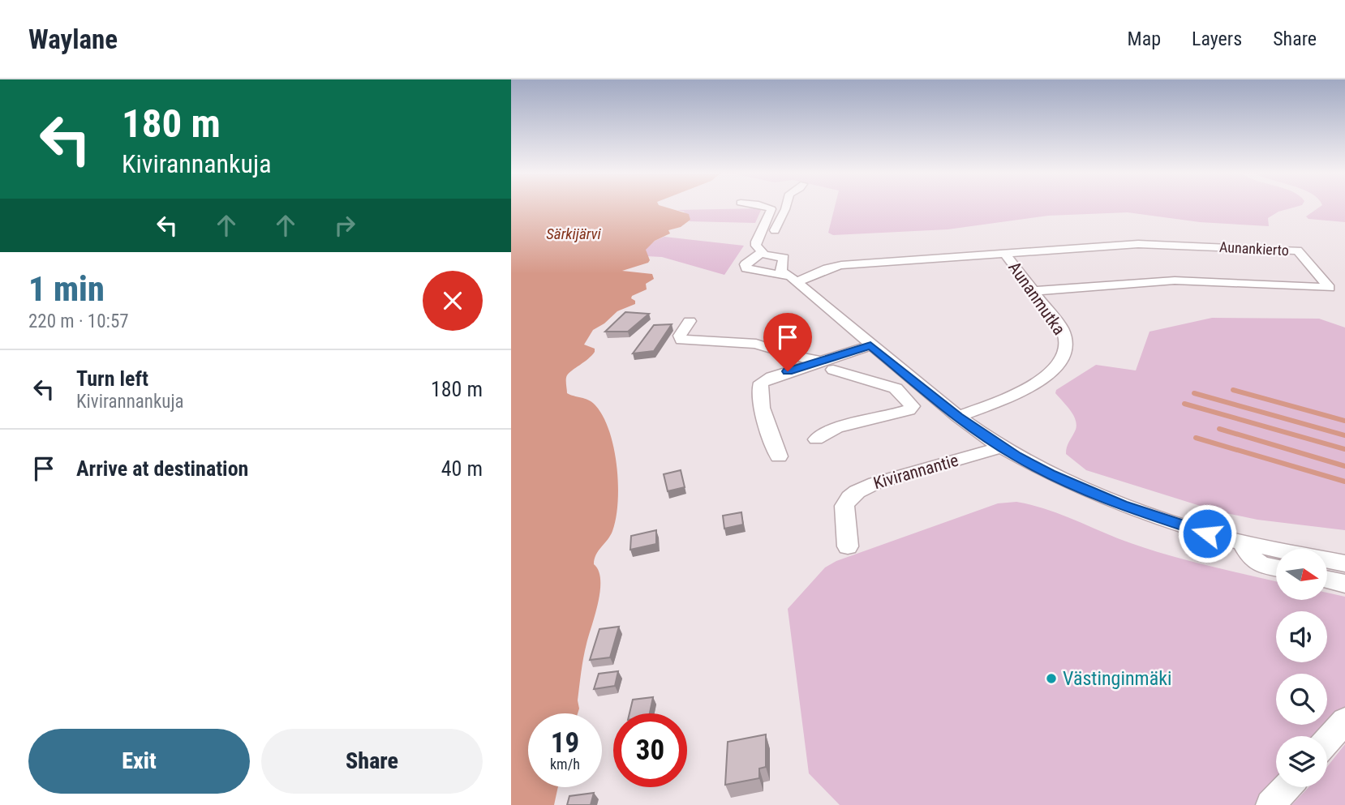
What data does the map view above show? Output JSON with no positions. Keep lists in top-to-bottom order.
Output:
{
  "streets": {
    "street": ["Aunankierto", "Aunanmutka", "Kivirannantie"]
  },
  "crossings": [
    ["Aunankierto", "Aunanmutka"]
  ],
  "water": ["Särkijärvi"],
  "places": ["Västinginmäki"],
  "north": "right",
  "page": {
    "header": "Waylane",
    "nav": ["Map", "Layers", "Share"],
    "turn": ["180 m", "Kivirannankuja"],
    "heading": ["1 min", "220 m · 10:57"],
    "list": [
      {
        "name": "Turn left",
        "note": "Kivirannankuja",
        "value": "180 m"
      },
      {
        "name": "Arrive at destination",
        "value": "40 m"
      }
    ],
    "speed": "19 km/h",
    "limit": "30",
    "buttons": ["Exit", "Share"]
  }
}
